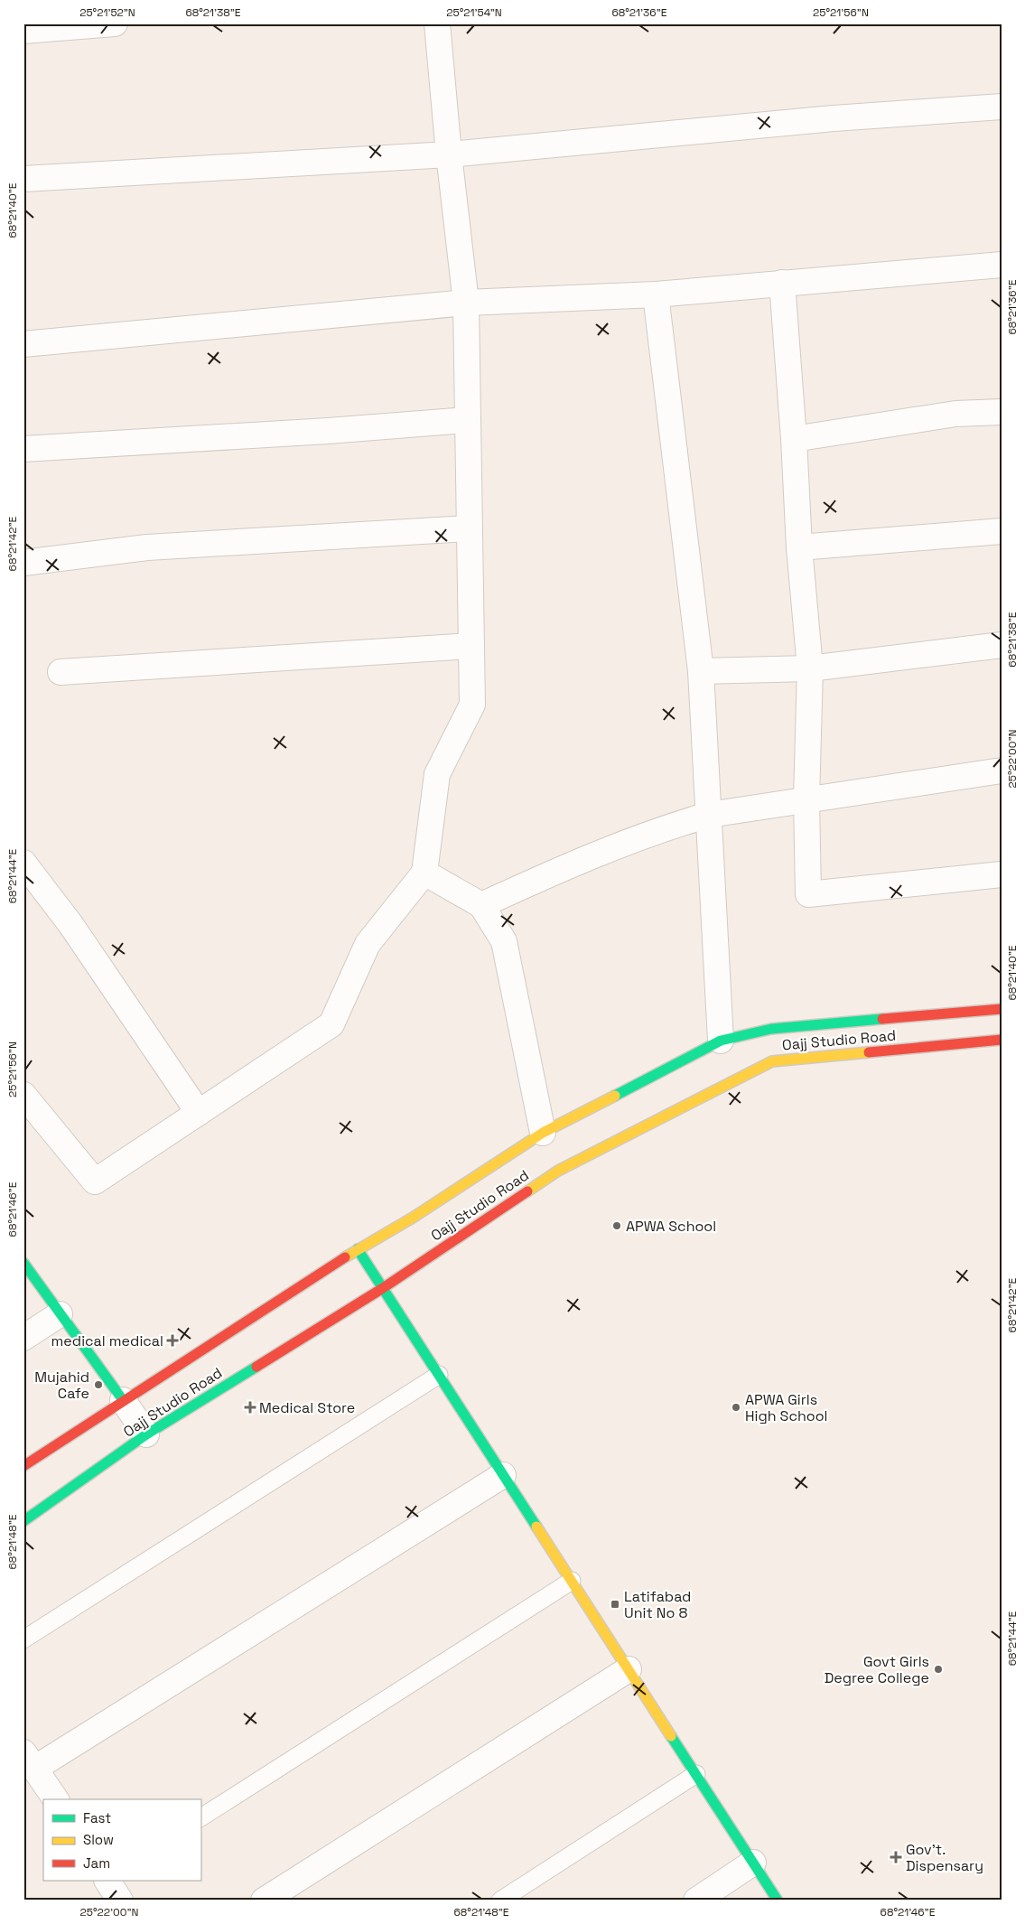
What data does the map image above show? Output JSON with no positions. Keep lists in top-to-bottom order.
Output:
{
  "streets": {
    "street": ["Oajj Studio Road"]
  },
  "places": {
    "other": [
      "APWA School",
      "Mujahid Cafe",
      "APWA Girls High School",
      "Govt Girls Degree College"
    ],
    "health": ["medical medical", "Medical Store", "Gov't. Dispensary"],
    "transit": ["Latifabad Unit No 8"]
  },
  "legend": ["Fast", "Slow", "Jam"],
  "coordinates": [
    "25°21'52\"N",
    "68°21'38\"E",
    "25°21'54\"N",
    "68°21'36\"E",
    "25°21'56\"N",
    "68°21'40\"E",
    "68°21'42\"E",
    "25°22'00\"N",
    "68°21'44\"E",
    "68°21'46\"E",
    "68°21'48\"E"
  ]
}
